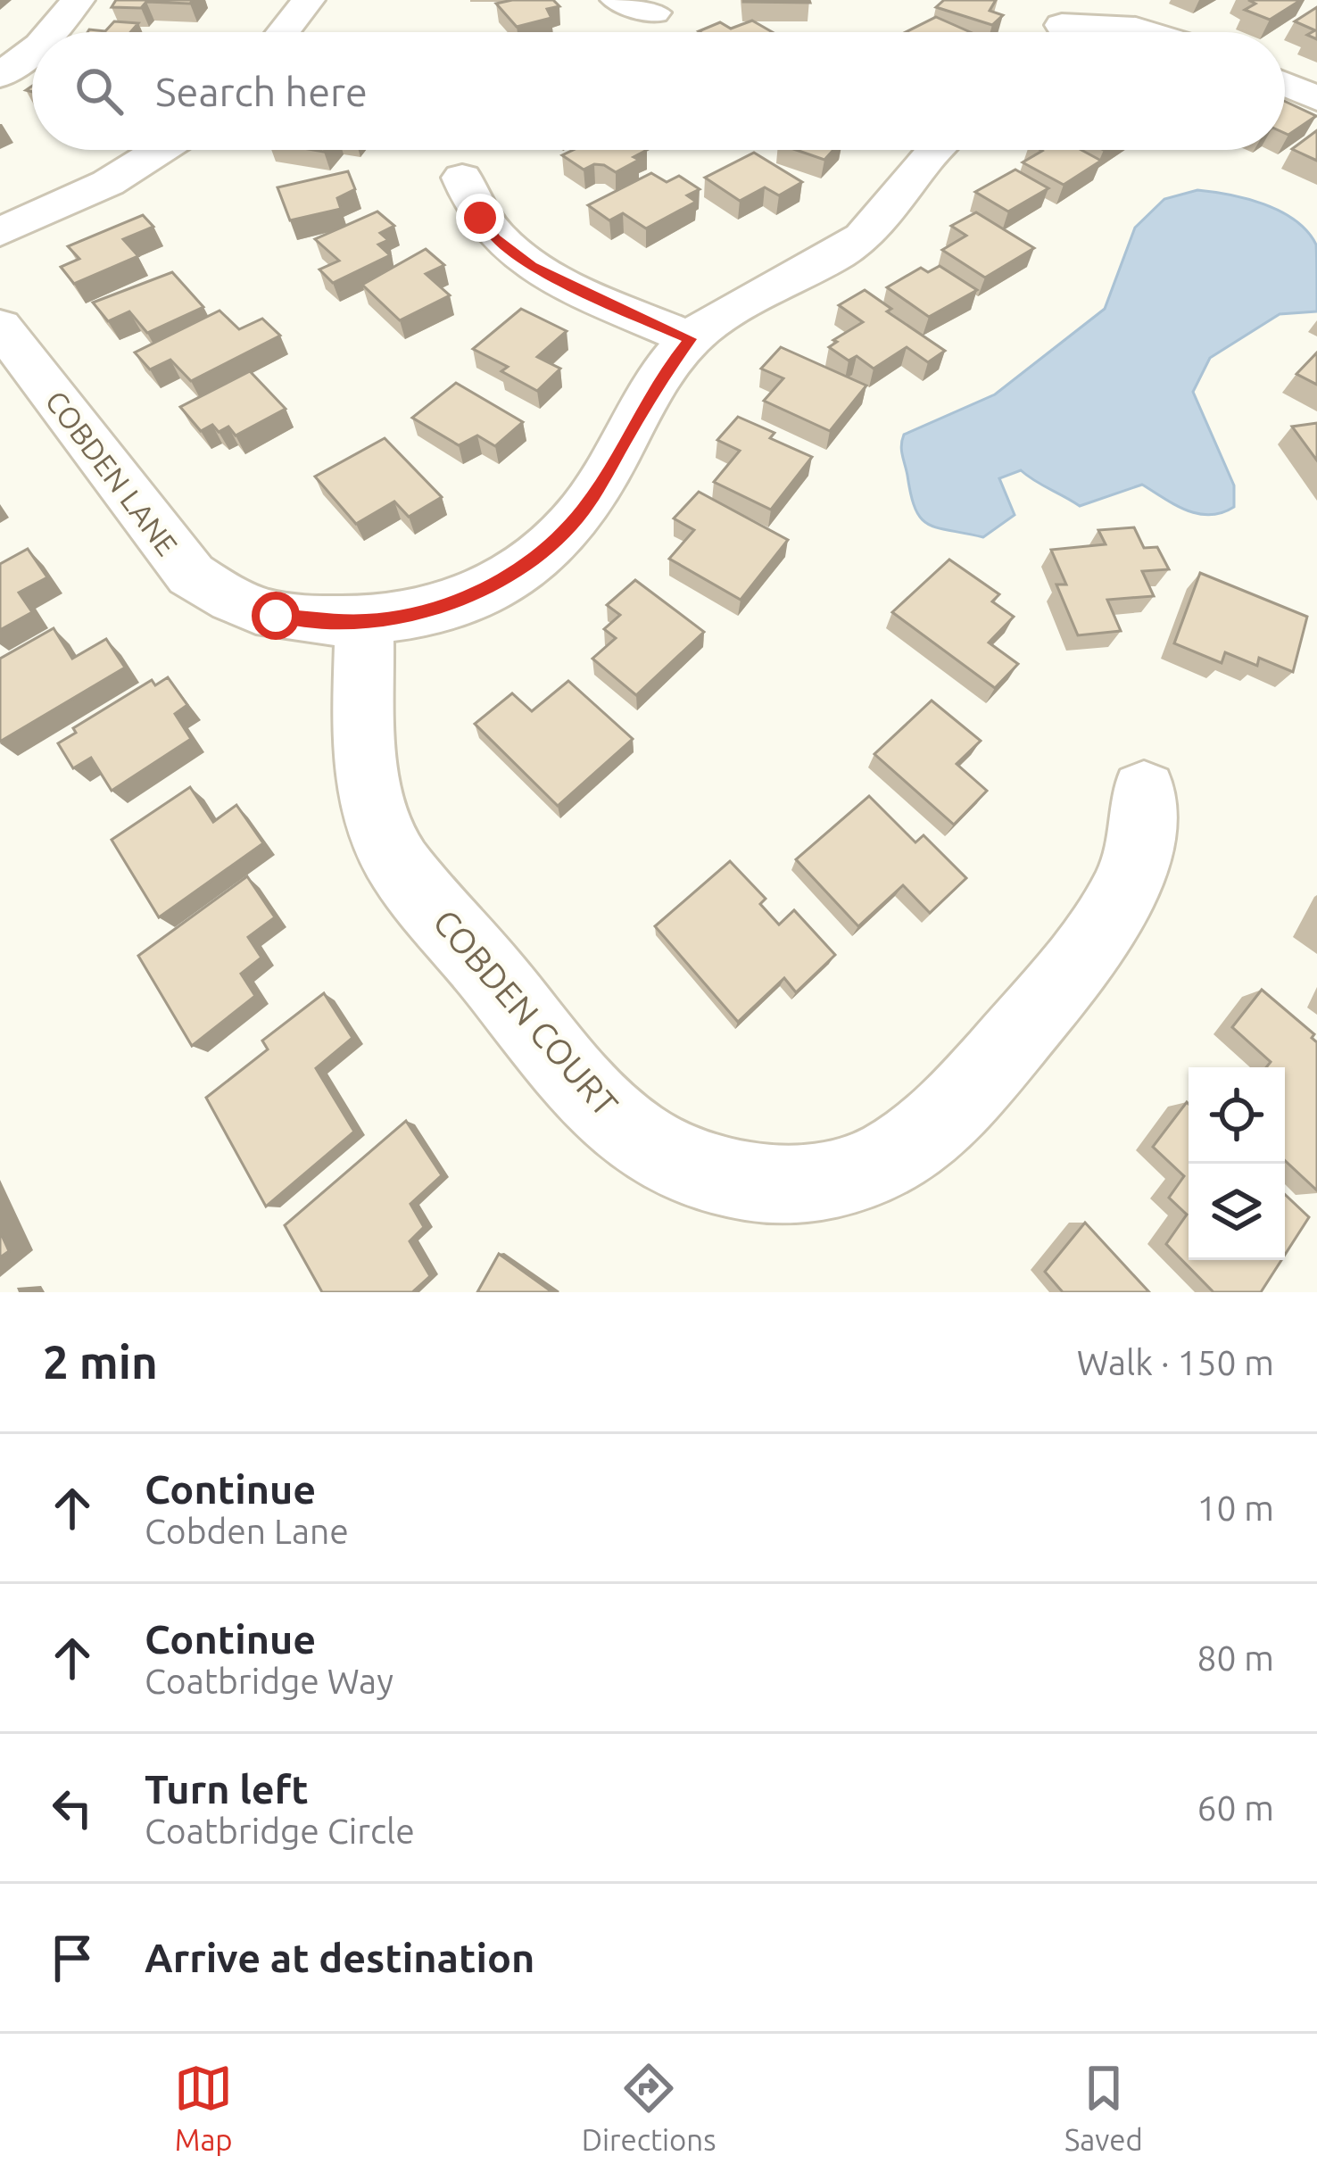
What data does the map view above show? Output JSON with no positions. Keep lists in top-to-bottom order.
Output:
{
  "streets": {
    "street": ["COBDEN LANE", "COBDEN COURT"]
  },
  "crossings": [
    ["COBDEN LANE", "COBDEN COURT"]
  ],
  "page": {
    "search": "Search here",
    "heading": ["2 min", "Walk · 150 m"],
    "list": [
      ["Continue", "Cobden Lane", "10 m"],
      ["Continue", "Coatbridge Way", "80 m"],
      ["Turn left", "Coatbridge Circle", "60 m"],
      "Arrive at destination"
    ],
    "nav": ["Map", "Directions", "Saved"]
  }
}
